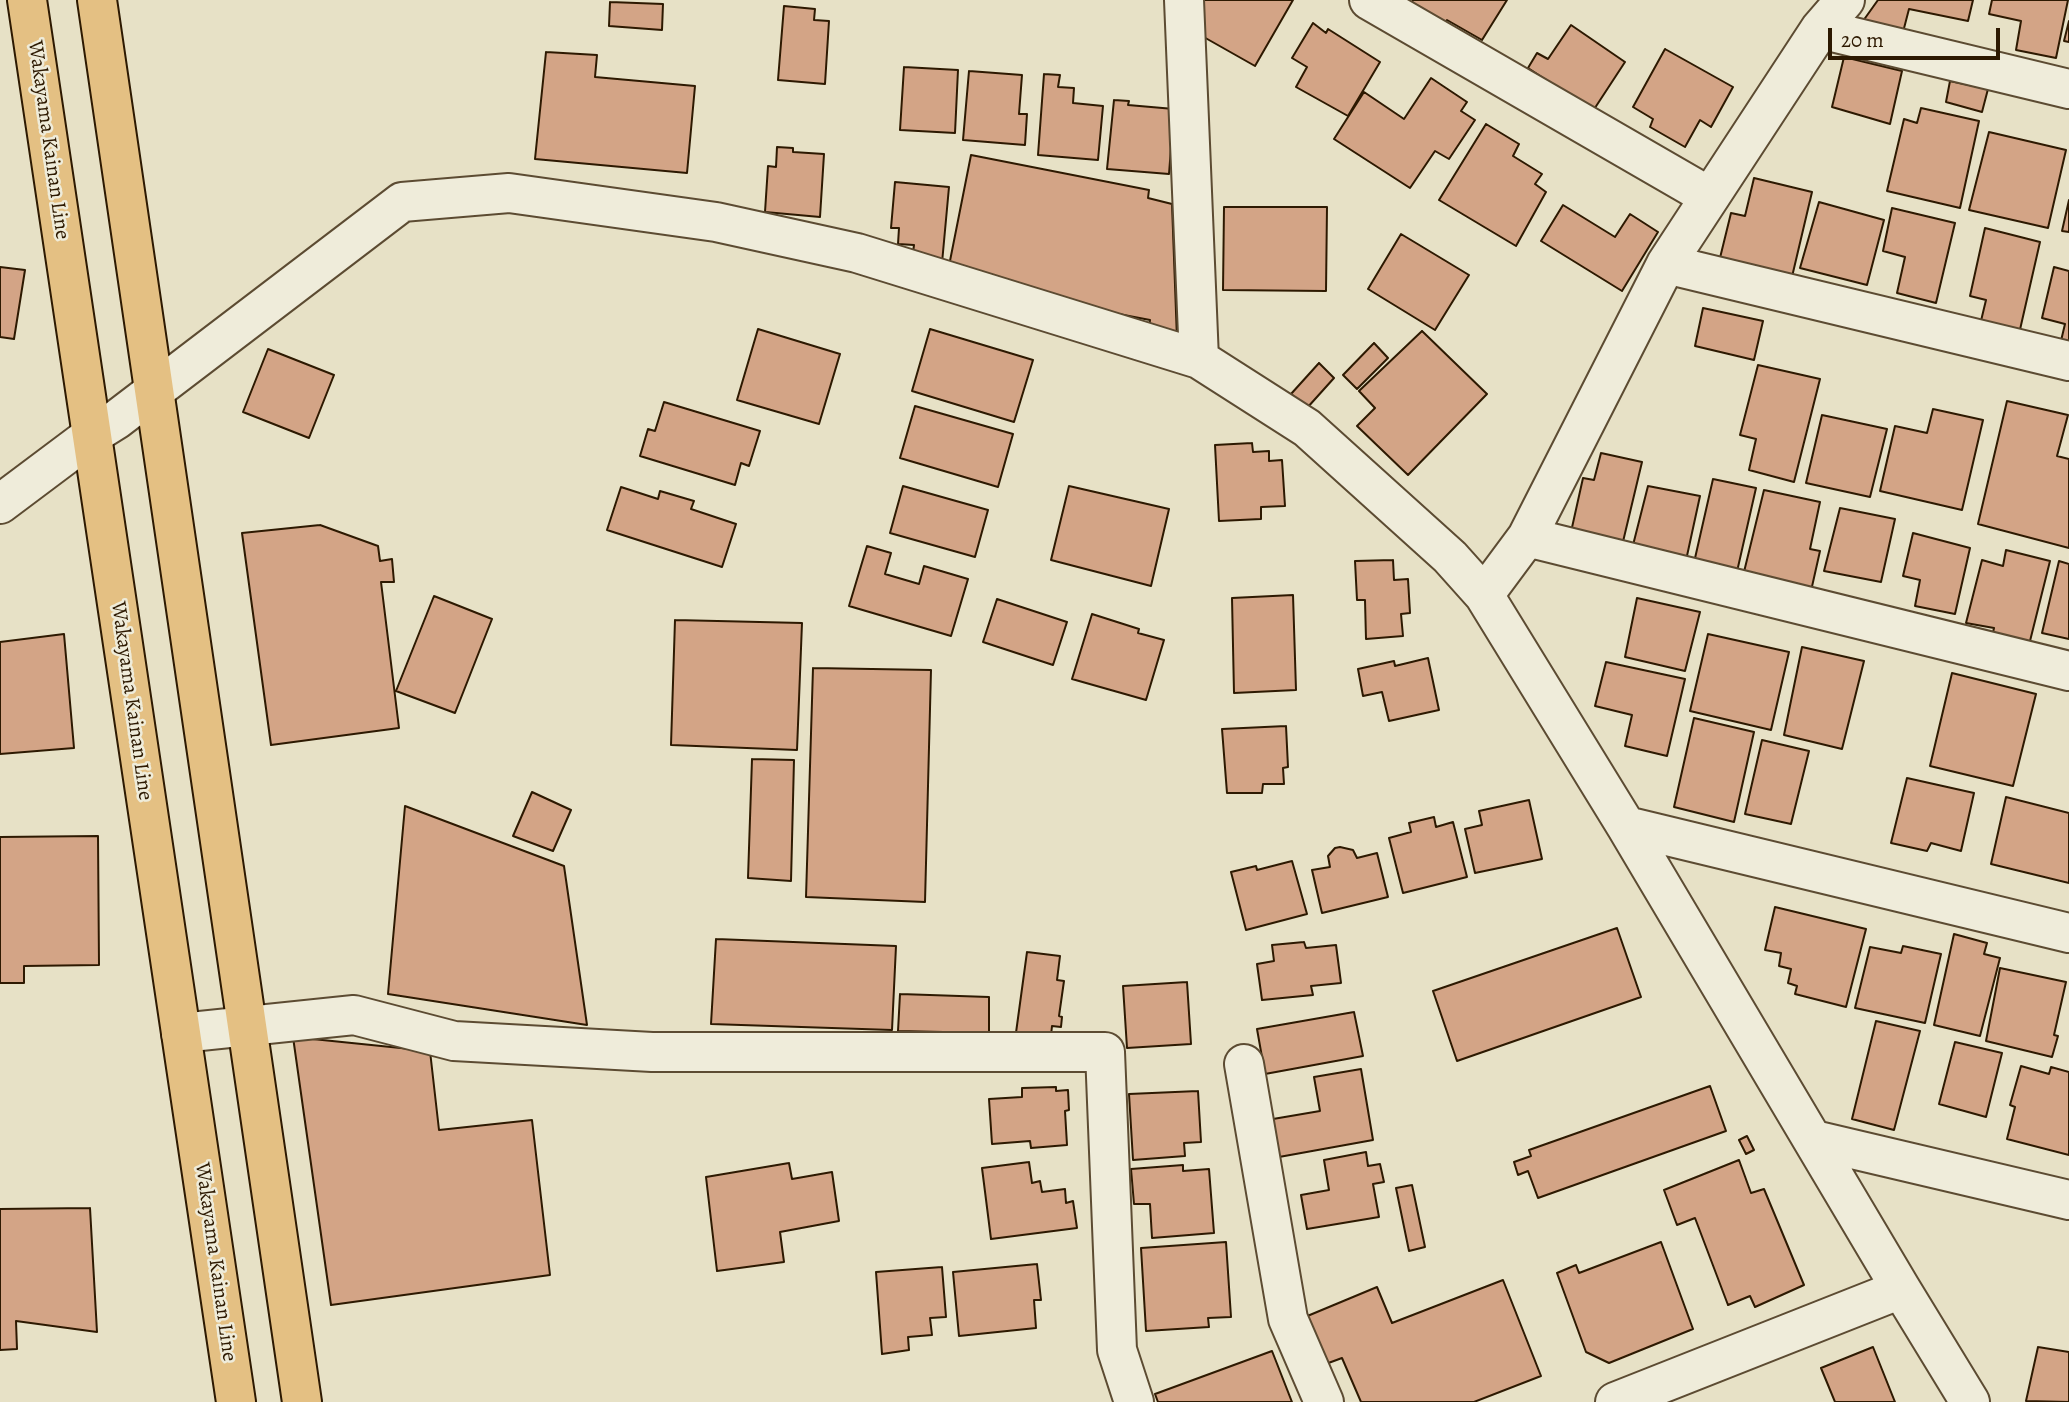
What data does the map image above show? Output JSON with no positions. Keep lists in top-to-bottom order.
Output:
{
  "streets": {
    "main road": ["Wakayama Kainan Line"]
  },
  "scale_bar": "20 m"
}
